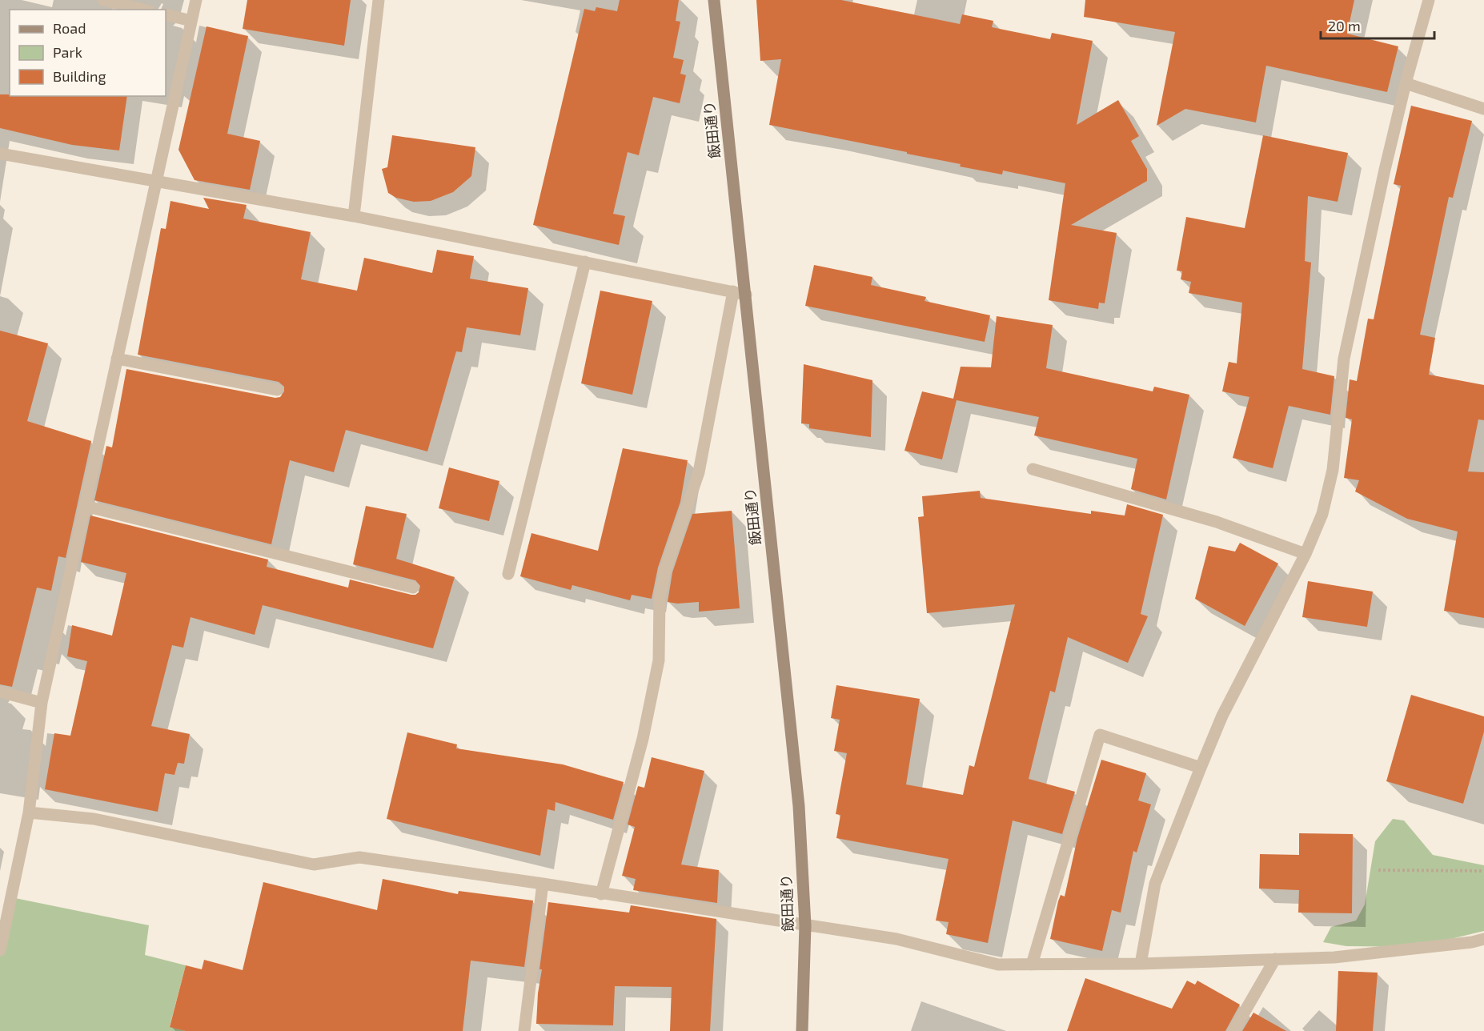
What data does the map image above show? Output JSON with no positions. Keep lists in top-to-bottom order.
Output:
{
  "streets": {
    "main road": ["飯田通り"]
  },
  "legend": ["Road", "Park", "Building"],
  "scale_bar": "20 m"
}
